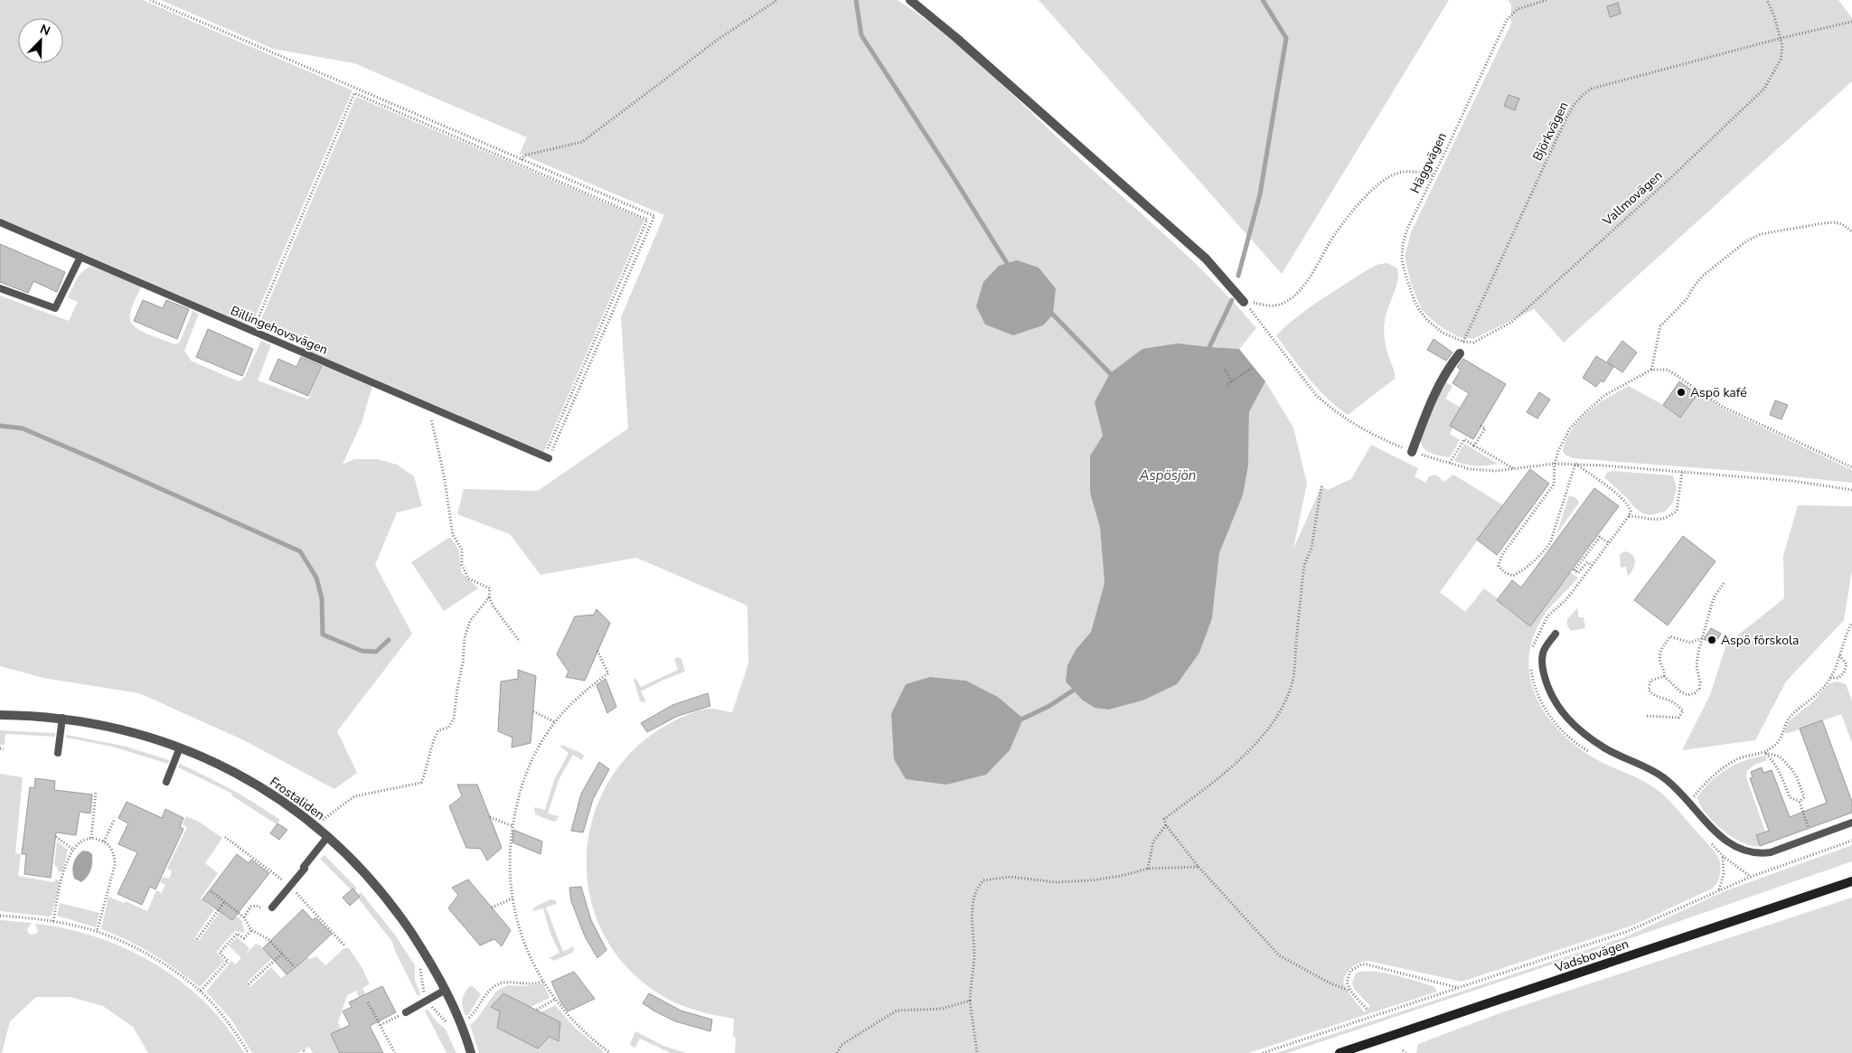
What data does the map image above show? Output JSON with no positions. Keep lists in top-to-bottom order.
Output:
{
  "streets": {
    "main road": ["Vadsbovägen"],
    "street": ["Frostaliden"],
    "lane": ["Billingehovsvägen"],
    "path": ["Björkvägen", "Häggvägen", "Vallmovägen"]
  },
  "crossings": [
    ["Björkvägen", "Häggvägen"],
    ["Björkvägen", "Vallmovägen"],
    ["Häggvägen", "Vallmovägen"]
  ],
  "water": ["Aspösjön"],
  "places": ["Aspö kafé", "Aspö förskola"],
  "north": "top right"
}
